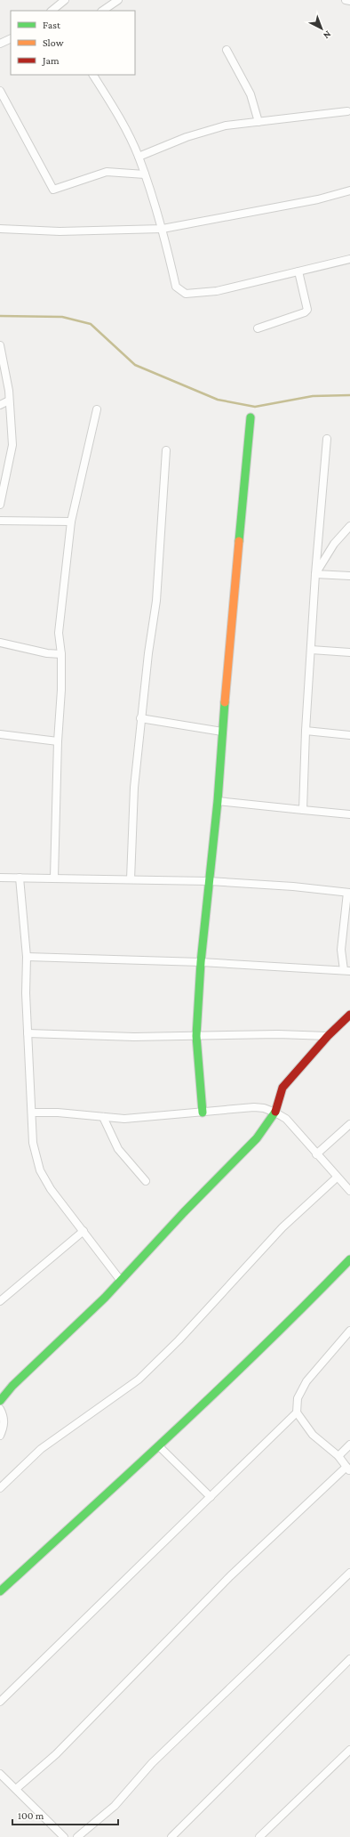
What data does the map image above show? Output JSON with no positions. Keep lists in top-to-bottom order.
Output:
{
  "legend": ["Fast", "Slow", "Jam"],
  "scale_bar": "100 m",
  "north": "bottom right"
}
